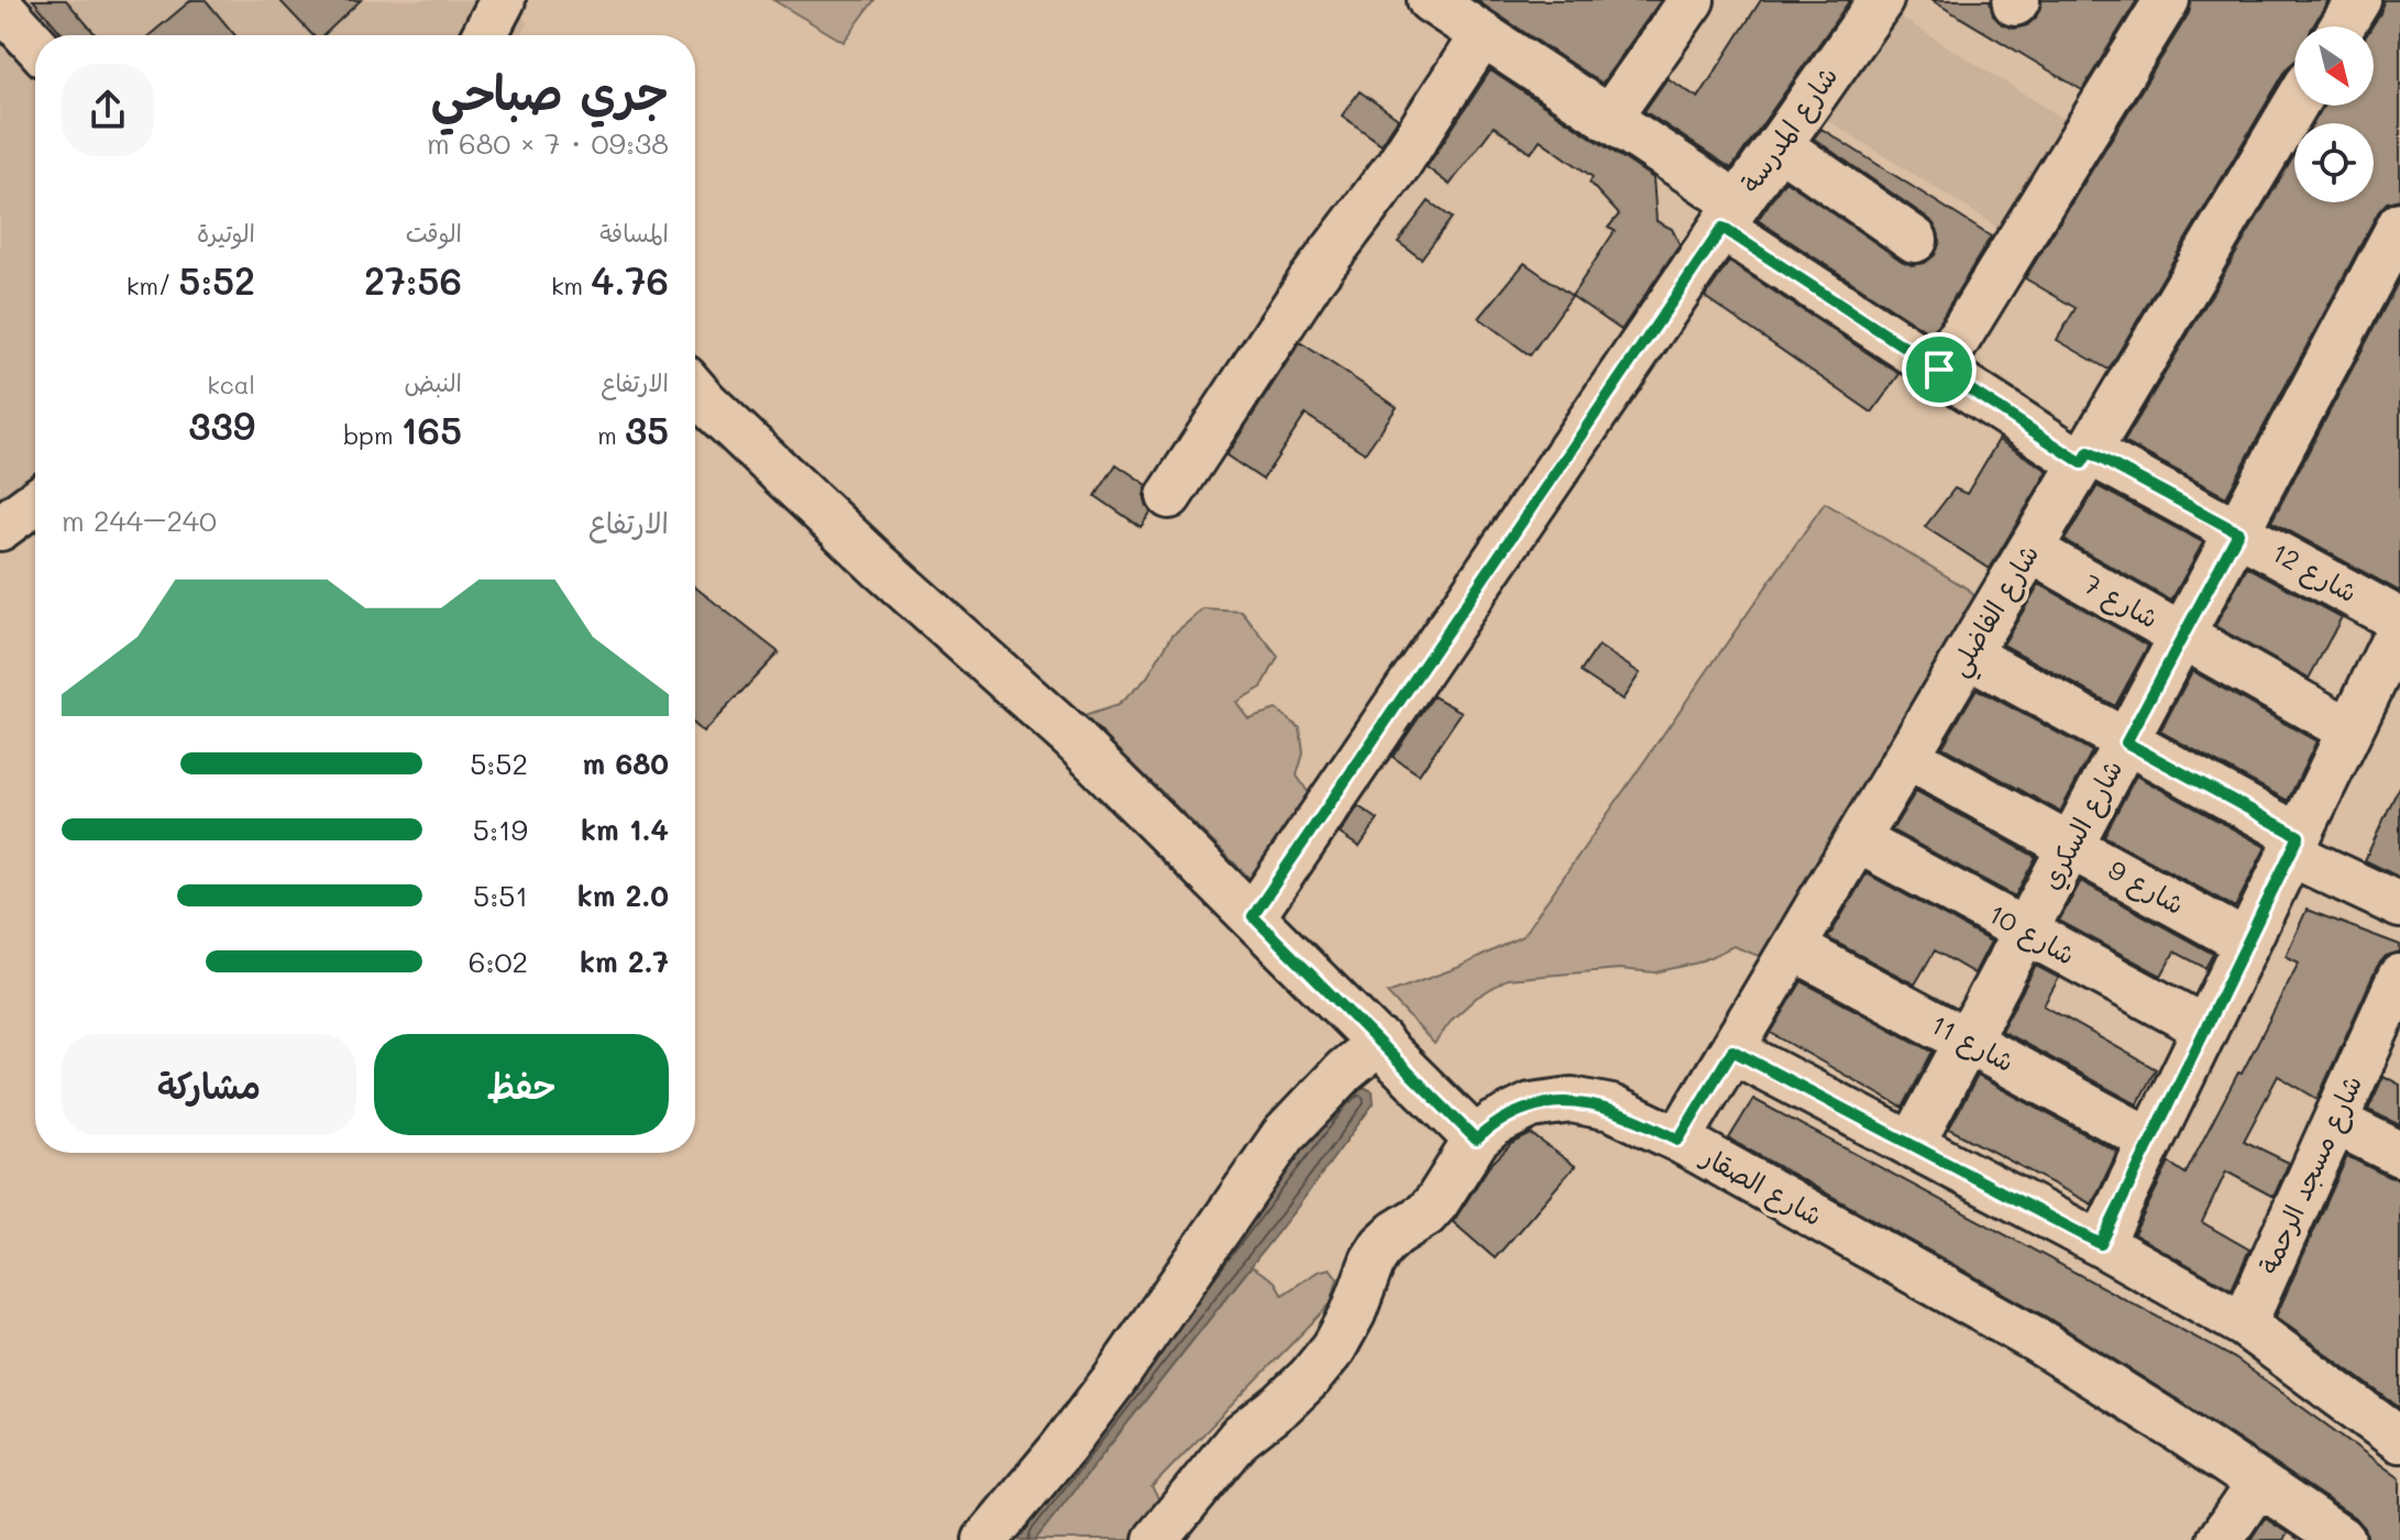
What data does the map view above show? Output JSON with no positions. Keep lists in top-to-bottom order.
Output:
{
  "streets": {
    "street": [
      "شارع المدرسة",
      "شارع 12",
      "شارع 7",
      "شارع الفاضلي",
      "شارع السكري",
      "شارع 9",
      "شارع 10",
      "شارع 11",
      "شارع مسجد الرحمة",
      "شارع الصقار"
    ]
  },
  "crossings": [
    ["شارع المدرسة", "شارع 12"],
    ["شارع 12", "شارع الفاضلي"],
    ["شارع 12", "شارع السكري"],
    ["شارع 7", "شارع الفاضلي"],
    ["شارع 7", "شارع السكري"],
    ["شارع الفاضلي", "شارع 9"],
    ["شارع الفاضلي", "شارع 10"],
    ["شارع الفاضلي", "شارع 11"],
    ["شارع الفاضلي", "شارع الصقار"],
    ["شارع السكري", "شارع 9"],
    ["شارع السكري", "شارع 10"],
    ["شارع السكري", "شارع 11"]
  ],
  "north": "bottom right",
  "page": {
    "heading": ["جري صباحي", "09:38 · 7 × 680 m"],
    "stats": [
      ["المسافة", "4.76 km"],
      ["الوقت", "27:56"],
      ["الوتيرة", "5:52 /km"],
      ["الارتفاع", "35 m"],
      ["النبض", "165 bpm"],
      ["kcal", "339"]
    ],
    "chart": ["الارتفاع", "240–244 m"],
    "list": [
      {
        "name": "680 m",
        "note": "5:52"
      },
      {
        "name": "1.4 km",
        "note": "5:19"
      },
      {
        "name": "2.0 km",
        "note": "5:51"
      },
      {
        "name": "2.7 km",
        "note": "6:02"
      }
    ],
    "buttons": ["حفظ", "مشاركة"]
  }
}
